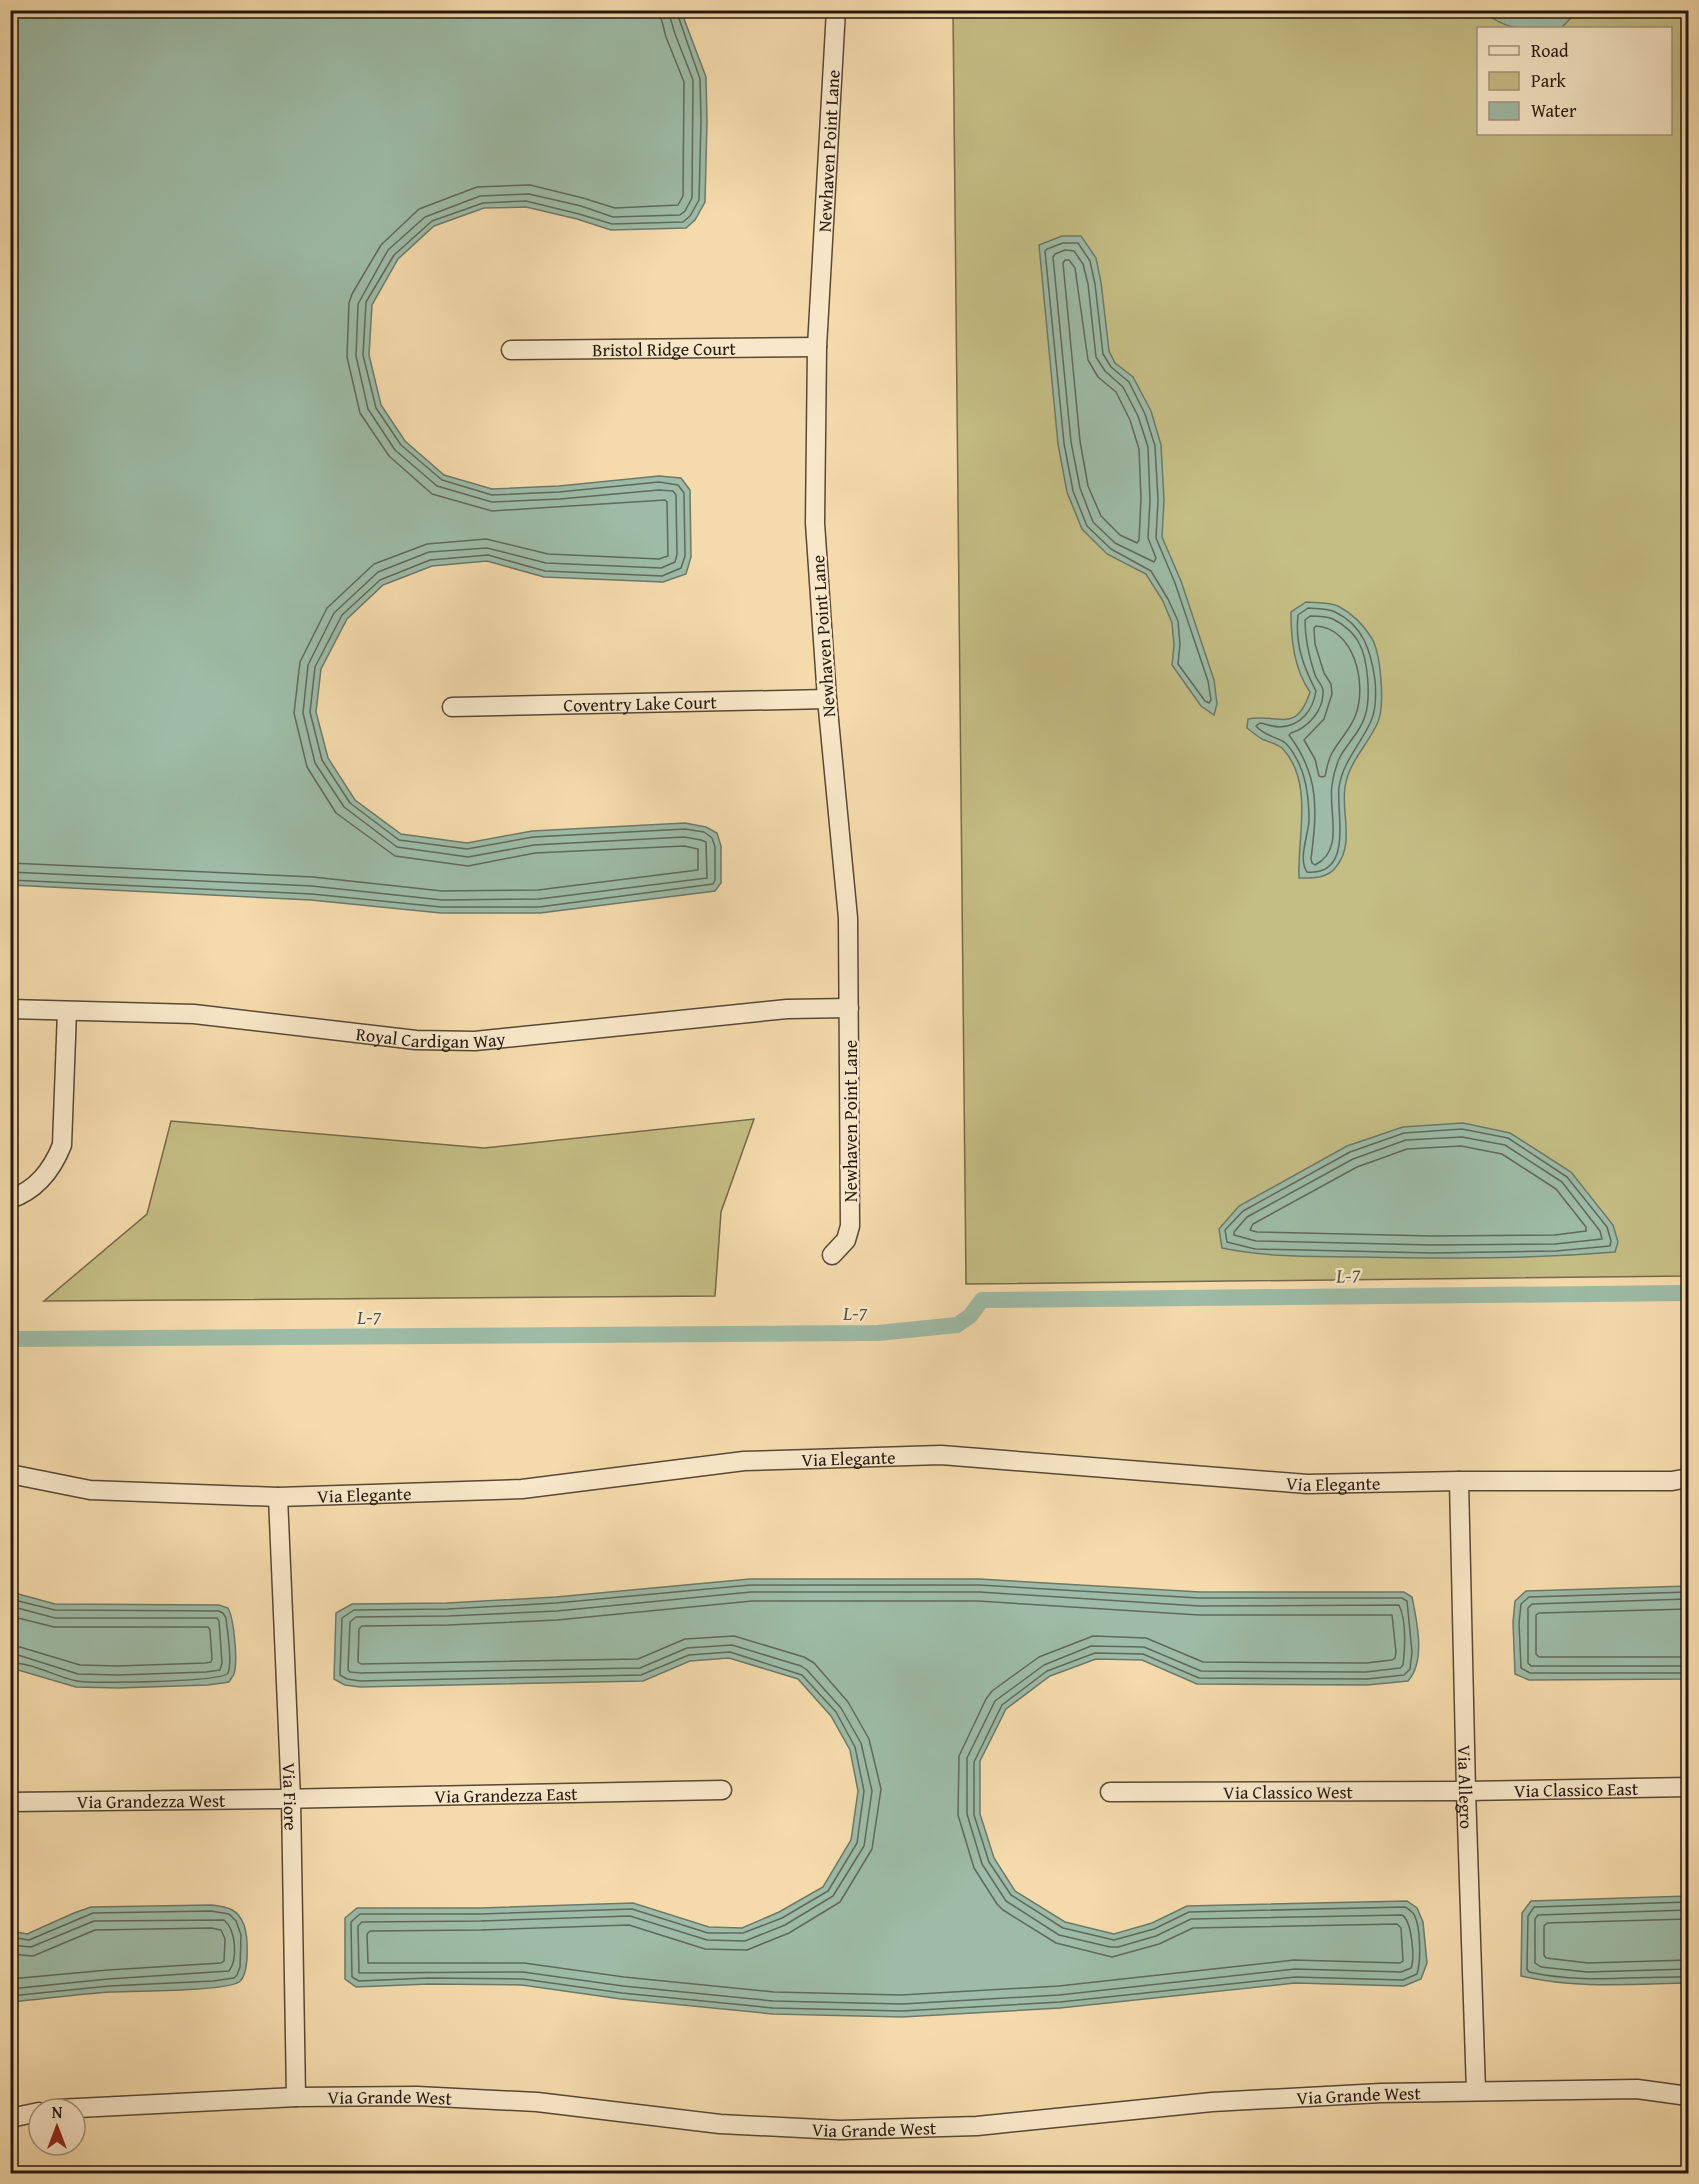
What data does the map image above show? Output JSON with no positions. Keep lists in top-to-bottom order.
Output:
{
  "streets": {
    "street": [
      "Newhaven Point Lane",
      "Bristol Ridge Court",
      "Coventry Lake Court",
      "Royal Cardigan Way",
      "Via Elegante",
      "Via Allegro",
      "Via Classico East",
      "Via Classico West",
      "Via Grandezza East",
      "Via Fiore",
      "Via Grandezza West",
      "Via Grande West"
    ]
  },
  "crossings": [
    ["Newhaven Point Lane", "Bristol Ridge Court"],
    ["Newhaven Point Lane", "Coventry Lake Court"],
    ["Newhaven Point Lane", "Royal Cardigan Way"],
    ["Via Elegante", "Via Allegro"],
    ["Via Elegante", "Via Fiore"],
    ["Via Allegro", "Via Classico East"],
    ["Via Allegro", "Via Classico West"],
    ["Via Allegro", "Via Grande West"],
    ["Via Classico East", "Via Classico West"],
    ["Via Grandezza East", "Via Fiore"],
    ["Via Grandezza East", "Via Grandezza West"],
    ["Via Fiore", "Via Grandezza West"],
    ["Via Fiore", "Via Grande West"]
  ],
  "water": ["L-7"],
  "legend": ["Road", "Park", "Water"],
  "north": "top"
}
